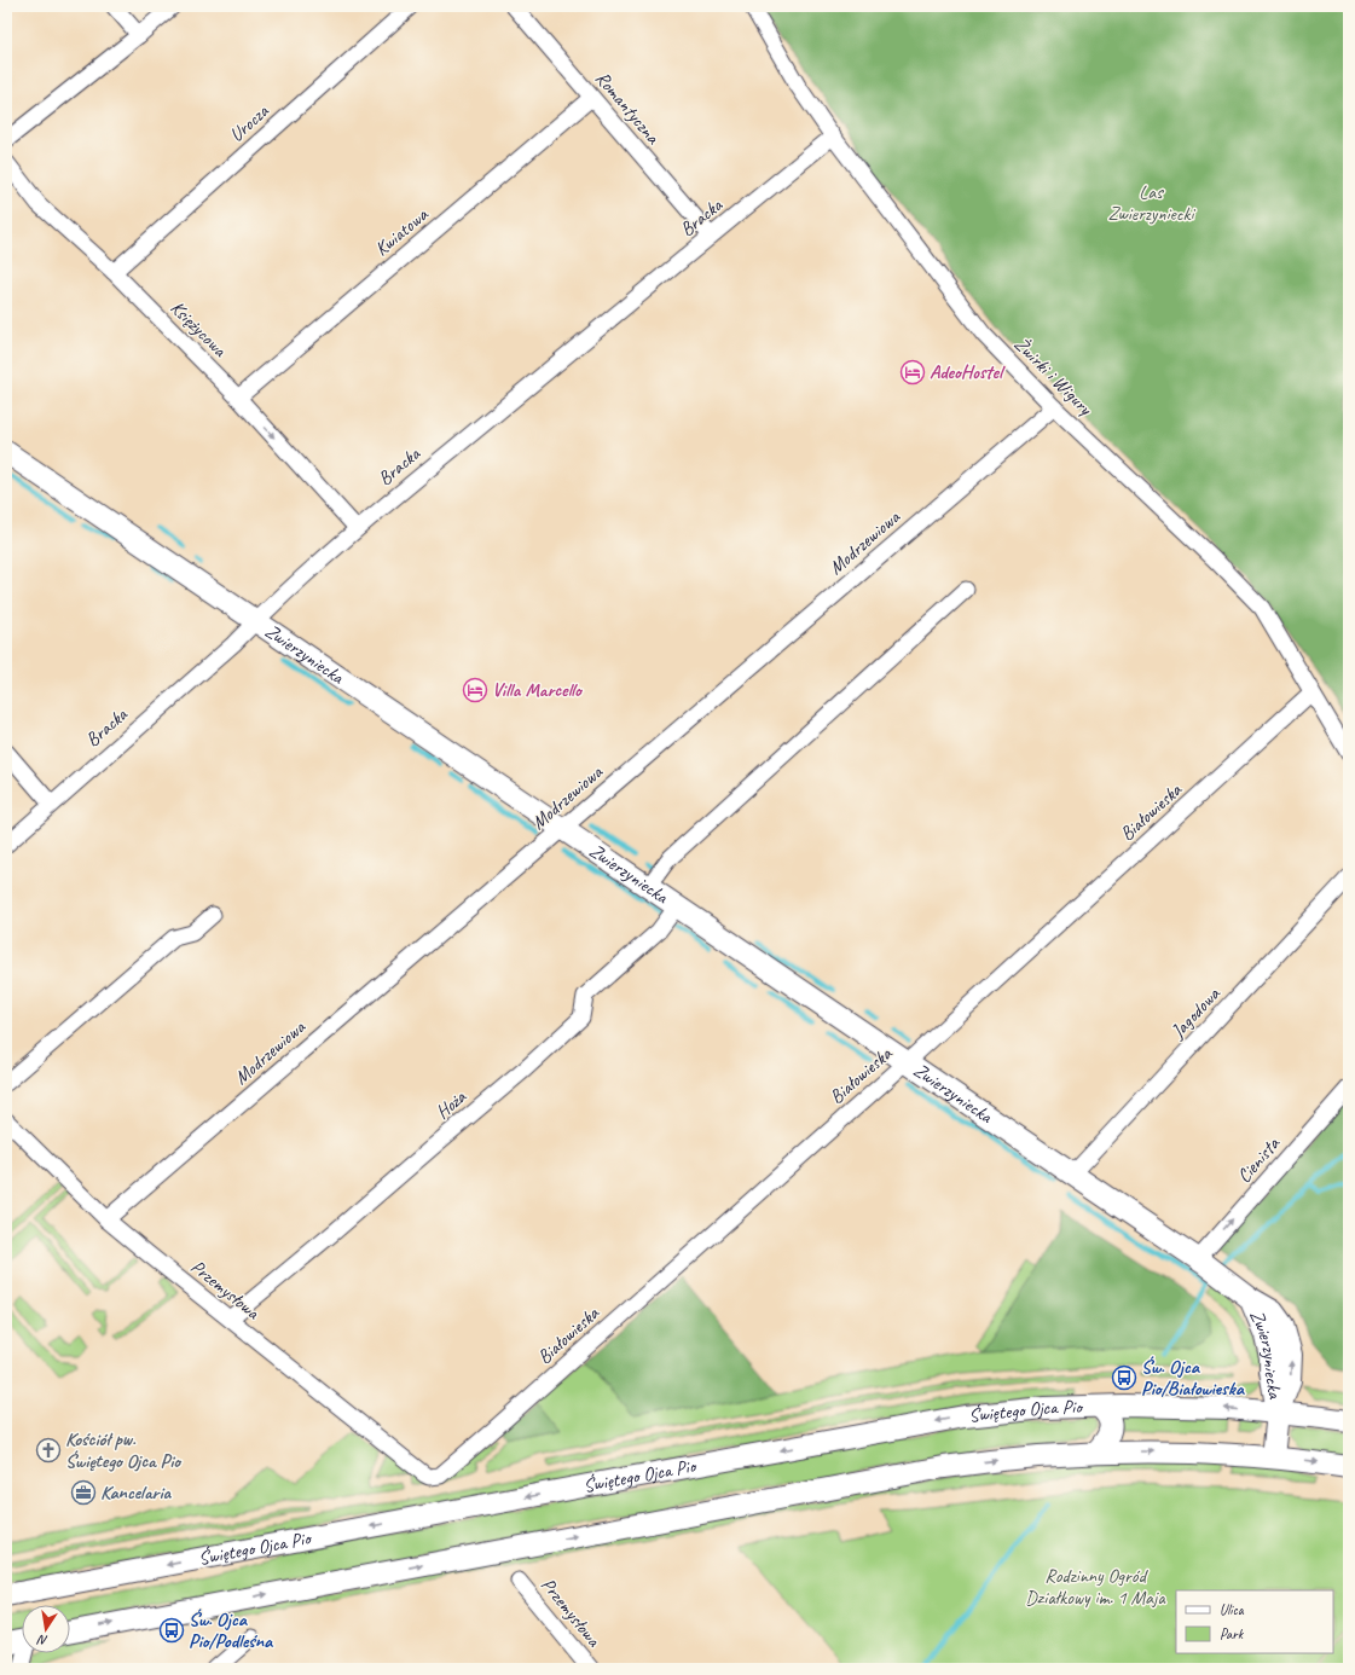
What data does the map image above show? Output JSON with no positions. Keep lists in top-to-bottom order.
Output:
{
  "streets": {
    "main road": ["Zwierzyniecka", "Świętego Ojca Pio"],
    "street": [
      "Romantyczna",
      "Urocza",
      "Bracka",
      "Kwiatowa",
      "Księżycowa",
      "Żwirki i Wigury",
      "Modrzewiowa",
      "Białowieska",
      "Jagodowa",
      "Hoża",
      "Cienista",
      "Przemysłowa"
    ]
  },
  "crossings": [
    ["Romantyczna", "Bracka"],
    ["Romantyczna", "Kwiatowa"],
    ["Urocza", "Księżycowa"],
    ["Bracka", "Księżycowa"],
    ["Bracka", "Żwirki i Wigury"],
    ["Bracka", "Zwierzyniecka"],
    ["Kwiatowa", "Księżycowa"],
    ["Żwirki i Wigury", "Modrzewiowa"],
    ["Żwirki i Wigury", "Białowieska"],
    ["Modrzewiowa", "Zwierzyniecka"],
    ["Modrzewiowa", "Przemysłowa"],
    ["Zwierzyniecka", "Białowieska"],
    ["Zwierzyniecka", "Jagodowa"],
    ["Zwierzyniecka", "Hoża"],
    ["Zwierzyniecka", "Cienista"],
    ["Zwierzyniecka", "Świętego Ojca Pio"],
    ["Białowieska", "Przemysłowa"],
    ["Hoża", "Przemysłowa"]
  ],
  "one_way": ["Cienista"],
  "parks": ["Las Zwierzyniecki", "Rodzinny Ogród Działkowy im. 1 Maja"],
  "places": {
    "hotel": ["AdeoHostel", "Villa Marcello"],
    "bus stop": ["Św. Ojca Pio/Białowieska", "Św. Ojca Pio/Podleśna"],
    "church": ["Kościół pw. Świętego Ojca Pio"],
    "office": ["Kancelaria"]
  },
  "legend": ["Ulica", "Park"],
  "north": "bottom"
}
